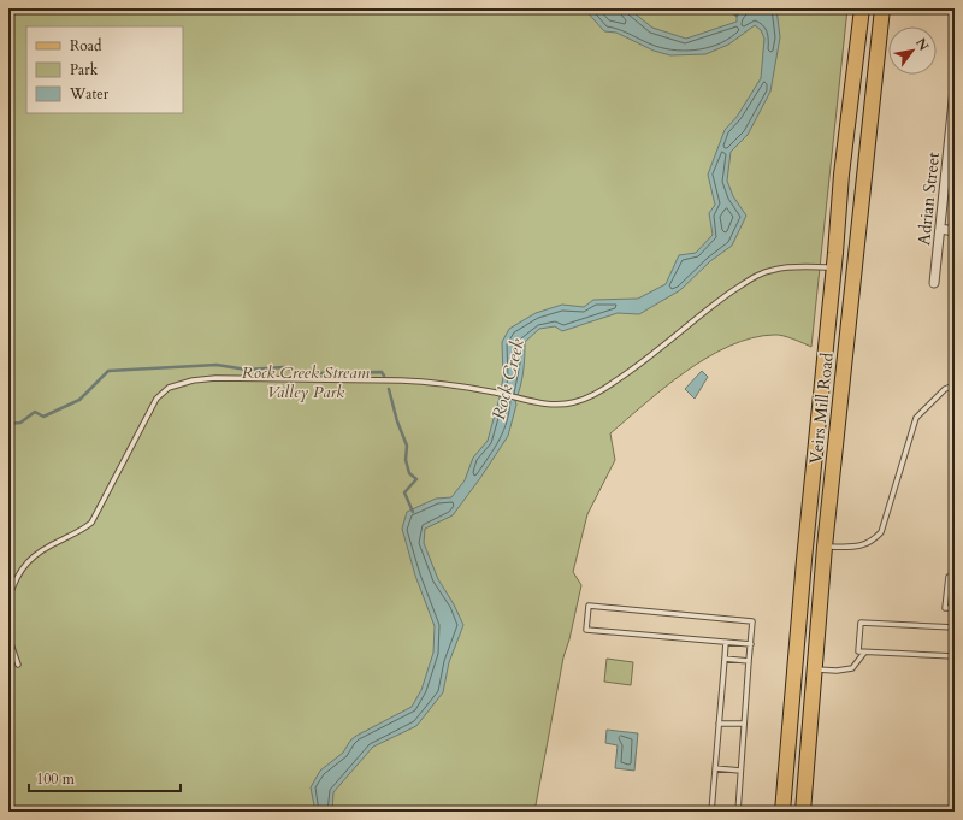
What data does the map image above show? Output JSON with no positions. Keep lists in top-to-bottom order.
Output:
{
  "streets": {
    "main road": ["Veirs Mill Road"],
    "street": ["Adrian Street"]
  },
  "water": ["Rock Creek"],
  "parks": ["Rock Creek Stream Valley Park"],
  "legend": ["Road", "Park", "Water"],
  "scale_bar": "100 m",
  "north": "top right"
}
